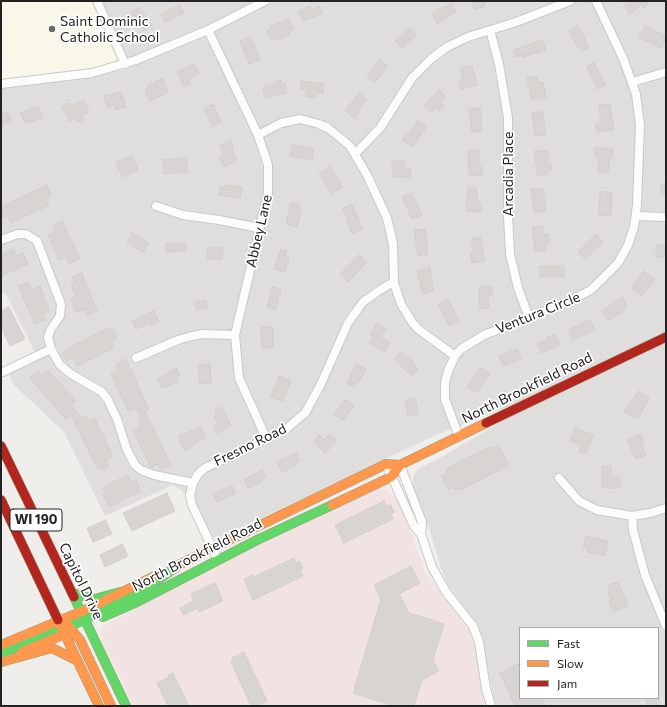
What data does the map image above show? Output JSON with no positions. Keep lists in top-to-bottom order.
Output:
{
  "streets": {
    "street": [
      "Arcadia Place",
      "Abbey Lane",
      "Ventura Circle",
      "North Brookfield Road",
      "Fresno Road",
      "WI 190",
      "Capitol Drive"
    ]
  },
  "crossings": [
    ["Arcadia Place", "Ventura Circle"],
    ["Abbey Lane", "Fresno Road"],
    ["Ventura Circle", "North Brookfield Road"],
    ["North Brookfield Road", "WI 190"],
    ["North Brookfield Road", "Capitol Drive"]
  ],
  "places": ["Saint Dominic Catholic School"],
  "legend": ["Fast", "Slow", "Jam"]
}
